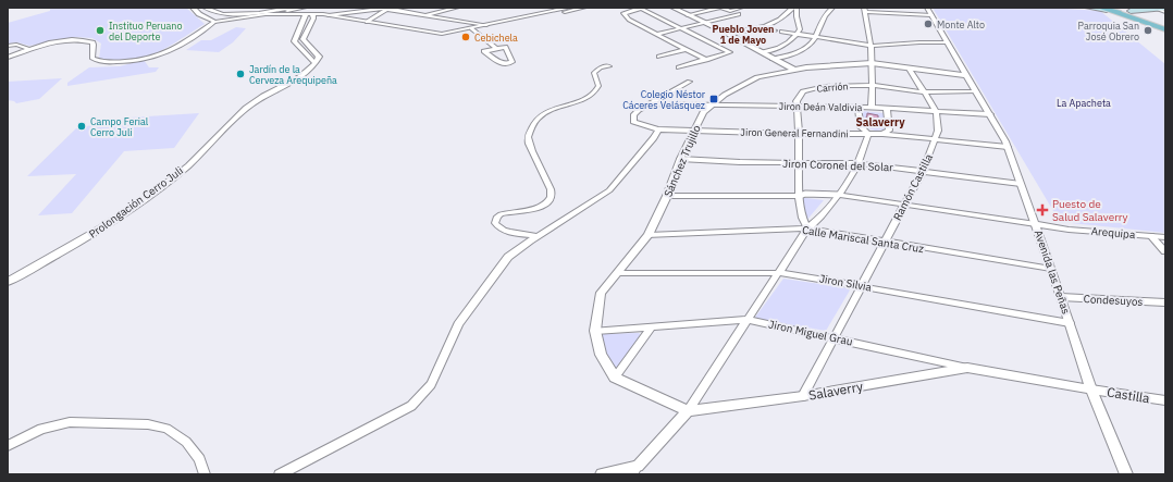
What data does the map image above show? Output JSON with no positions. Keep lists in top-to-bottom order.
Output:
{
  "streets": {
    "street": [
      "Carrión",
      "Jiron Deán Valdivia",
      "Jiron General Fernandini",
      "Sánchez Trujillo",
      "Jiron Coronel del Solar",
      "Ramón Castilla",
      "Prolongación Cerro Juli",
      "Arequipa",
      "Calle Mariscal Santa Cruz",
      "Avenida las Peñas",
      "Jiron Silvia",
      "Condesuyos",
      "Jiron Miguel Grau",
      "Salaverry",
      "Castilla"
    ]
  },
  "crossings": [
    ["Carrión", "Jiron Deán Valdivia"],
    ["Carrión", "Avenida las Peñas"],
    ["Jiron Deán Valdivia", "Jiron General Fernandini"],
    ["Jiron Deán Valdivia", "Sánchez Trujillo"],
    ["Jiron Deán Valdivia", "Ramón Castilla"],
    ["Jiron Deán Valdivia", "Avenida las Peñas"],
    ["Jiron General Fernandini", "Sánchez Trujillo"],
    ["Jiron General Fernandini", "Ramón Castilla"],
    ["Jiron General Fernandini", "Avenida las Peñas"],
    ["Sánchez Trujillo", "Jiron Coronel del Solar"],
    ["Sánchez Trujillo", "Calle Mariscal Santa Cruz"],
    ["Sánchez Trujillo", "Avenida las Peñas"],
    ["Sánchez Trujillo", "Jiron Silvia"],
    ["Sánchez Trujillo", "Jiron Miguel Grau"],
    ["Jiron Coronel del Solar", "Ramón Castilla"],
    ["Jiron Coronel del Solar", "Avenida las Peñas"],
    ["Ramón Castilla", "Calle Mariscal Santa Cruz"],
    ["Ramón Castilla", "Jiron Silvia"],
    ["Ramón Castilla", "Jiron Miguel Grau"],
    ["Ramón Castilla", "Salaverry"],
    ["Arequipa", "Avenida las Peñas"],
    ["Calle Mariscal Santa Cruz", "Avenida las Peñas"],
    ["Avenida las Peñas", "Jiron Silvia"],
    ["Avenida las Peñas", "Condesuyos"],
    ["Avenida las Peñas", "Salaverry"],
    ["Avenida las Peñas", "Castilla"],
    ["Jiron Miguel Grau", "Salaverry"],
    ["Salaverry", "Castilla"]
  ],
  "districts": ["Pueblo Joven 1 de Mayo", "Salaverry"],
  "parks": ["La Apacheta"],
  "places": {
    "other": [
      "Monte Alto",
      "Instituo Peruano del Deporte",
      "Parroquia San José Obrero",
      "Cebichela",
      "Jardín de la Cerveza Arequipeña",
      "Campo Ferial Cerro Juli"
    ],
    "transit": ["Colegio Néstor Cáceres Velásquez"],
    "health": ["Puesto de Salud Salaverry"]
  }
}
